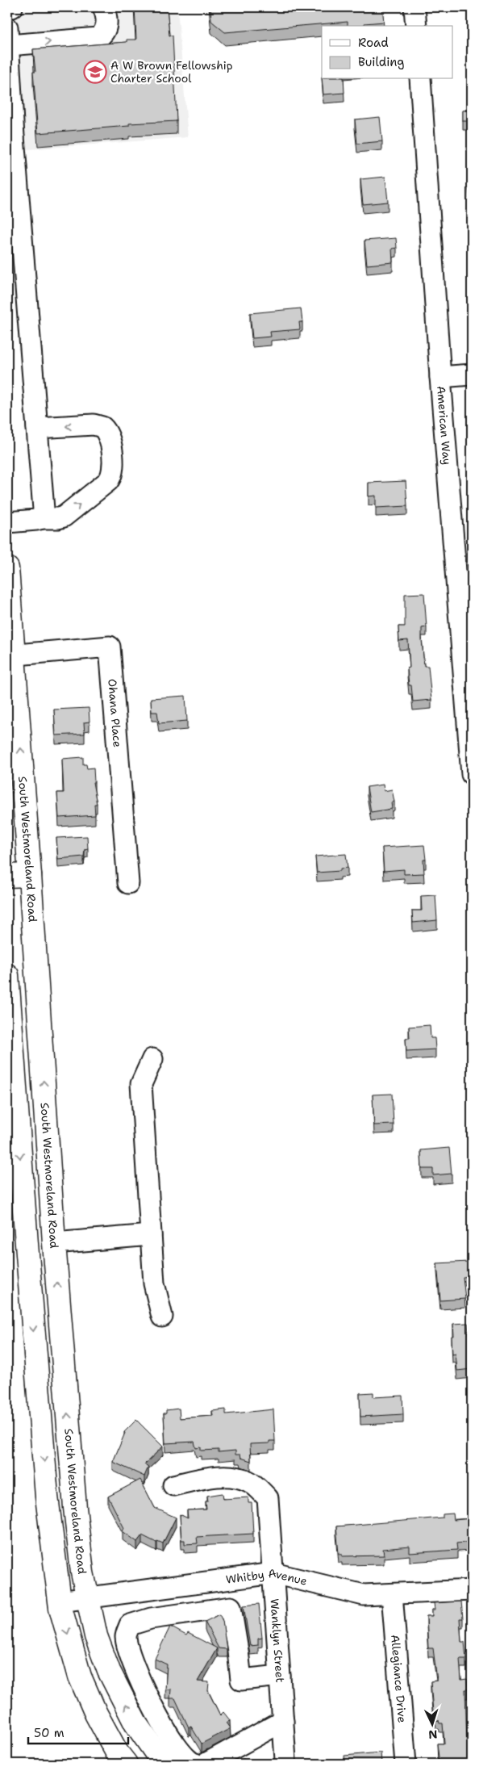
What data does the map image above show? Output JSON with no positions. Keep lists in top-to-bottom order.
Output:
{
  "streets": {
    "main road": ["South Westmoreland Road"],
    "street": [
      "American Way",
      "Ohana Place",
      "Whitby Avenue",
      "Wanklyn Street",
      "Allegiance Drive"
    ]
  },
  "crossings": [
    ["Ohana Place", "South Westmoreland Road"],
    ["South Westmoreland Road", "Whitby Avenue"],
    ["Whitby Avenue", "Wanklyn Street"],
    ["Whitby Avenue", "Allegiance Drive"]
  ],
  "places": {
    "school or university": ["A W Brown Fellowship Charter School"]
  },
  "legend": ["Road", "Building"],
  "scale_bar": "50 m",
  "north": "bottom"
}
